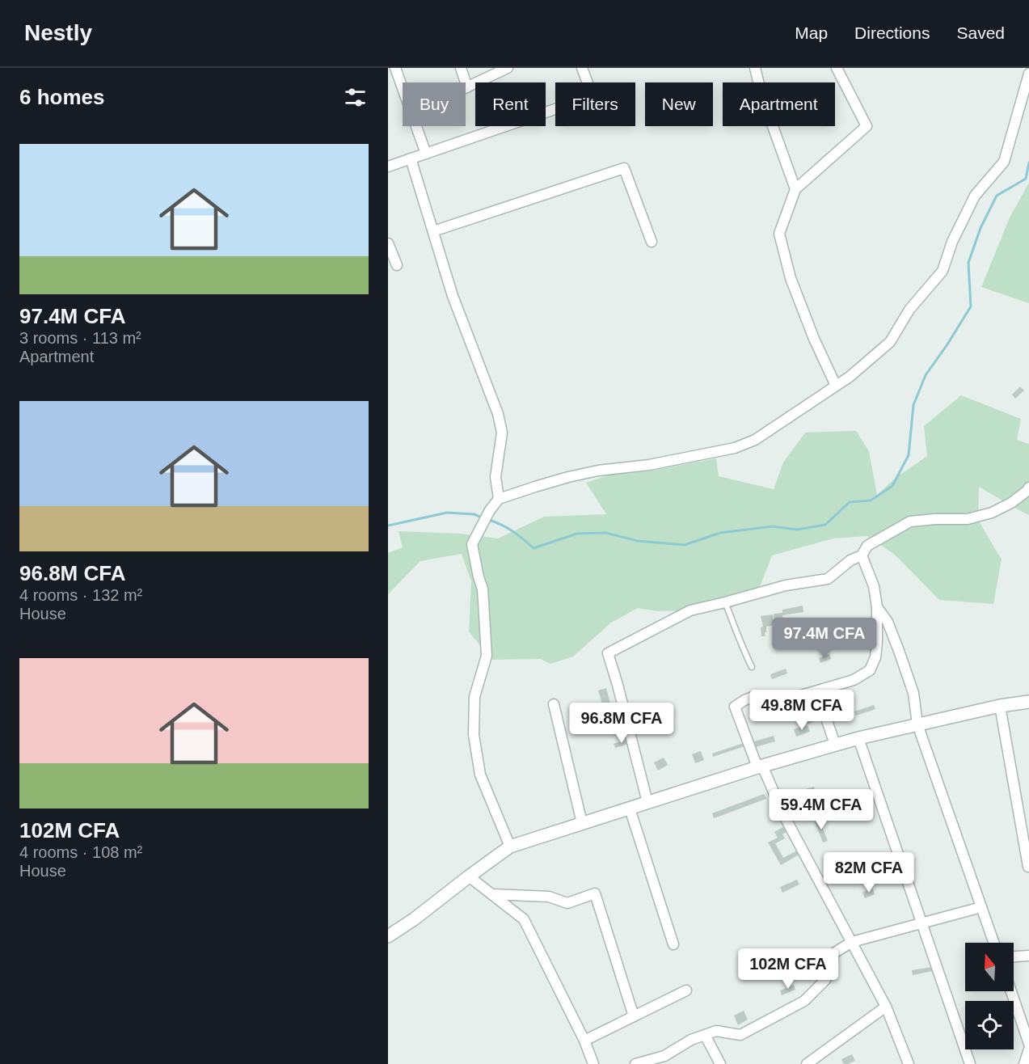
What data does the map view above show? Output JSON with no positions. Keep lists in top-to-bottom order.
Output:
{
  "north": "top",
  "page": {
    "header": "Nestly",
    "nav": ["Map", "Directions", "Saved"],
    "heading": "6 homes",
    "chip": [
      "Buy",
      "Rent",
      "Filters",
      "New",
      "Apartment"
    ],
    "list": [
      {
        "name": "97.4M CFA",
        "note": "3 rooms · 113 m² · Apartment"
      },
      {
        "name": "96.8M CFA",
        "note": "4 rooms · 132 m² · House"
      },
      {
        "name": "102M CFA",
        "note": "4 rooms · 108 m² · House"
      }
    ],
    "price": [
      "97.4M CFA",
      "49.8M CFA",
      "96.8M CFA",
      "59.4M CFA",
      "82M CFA",
      "102M CFA"
    ]
  }
}
